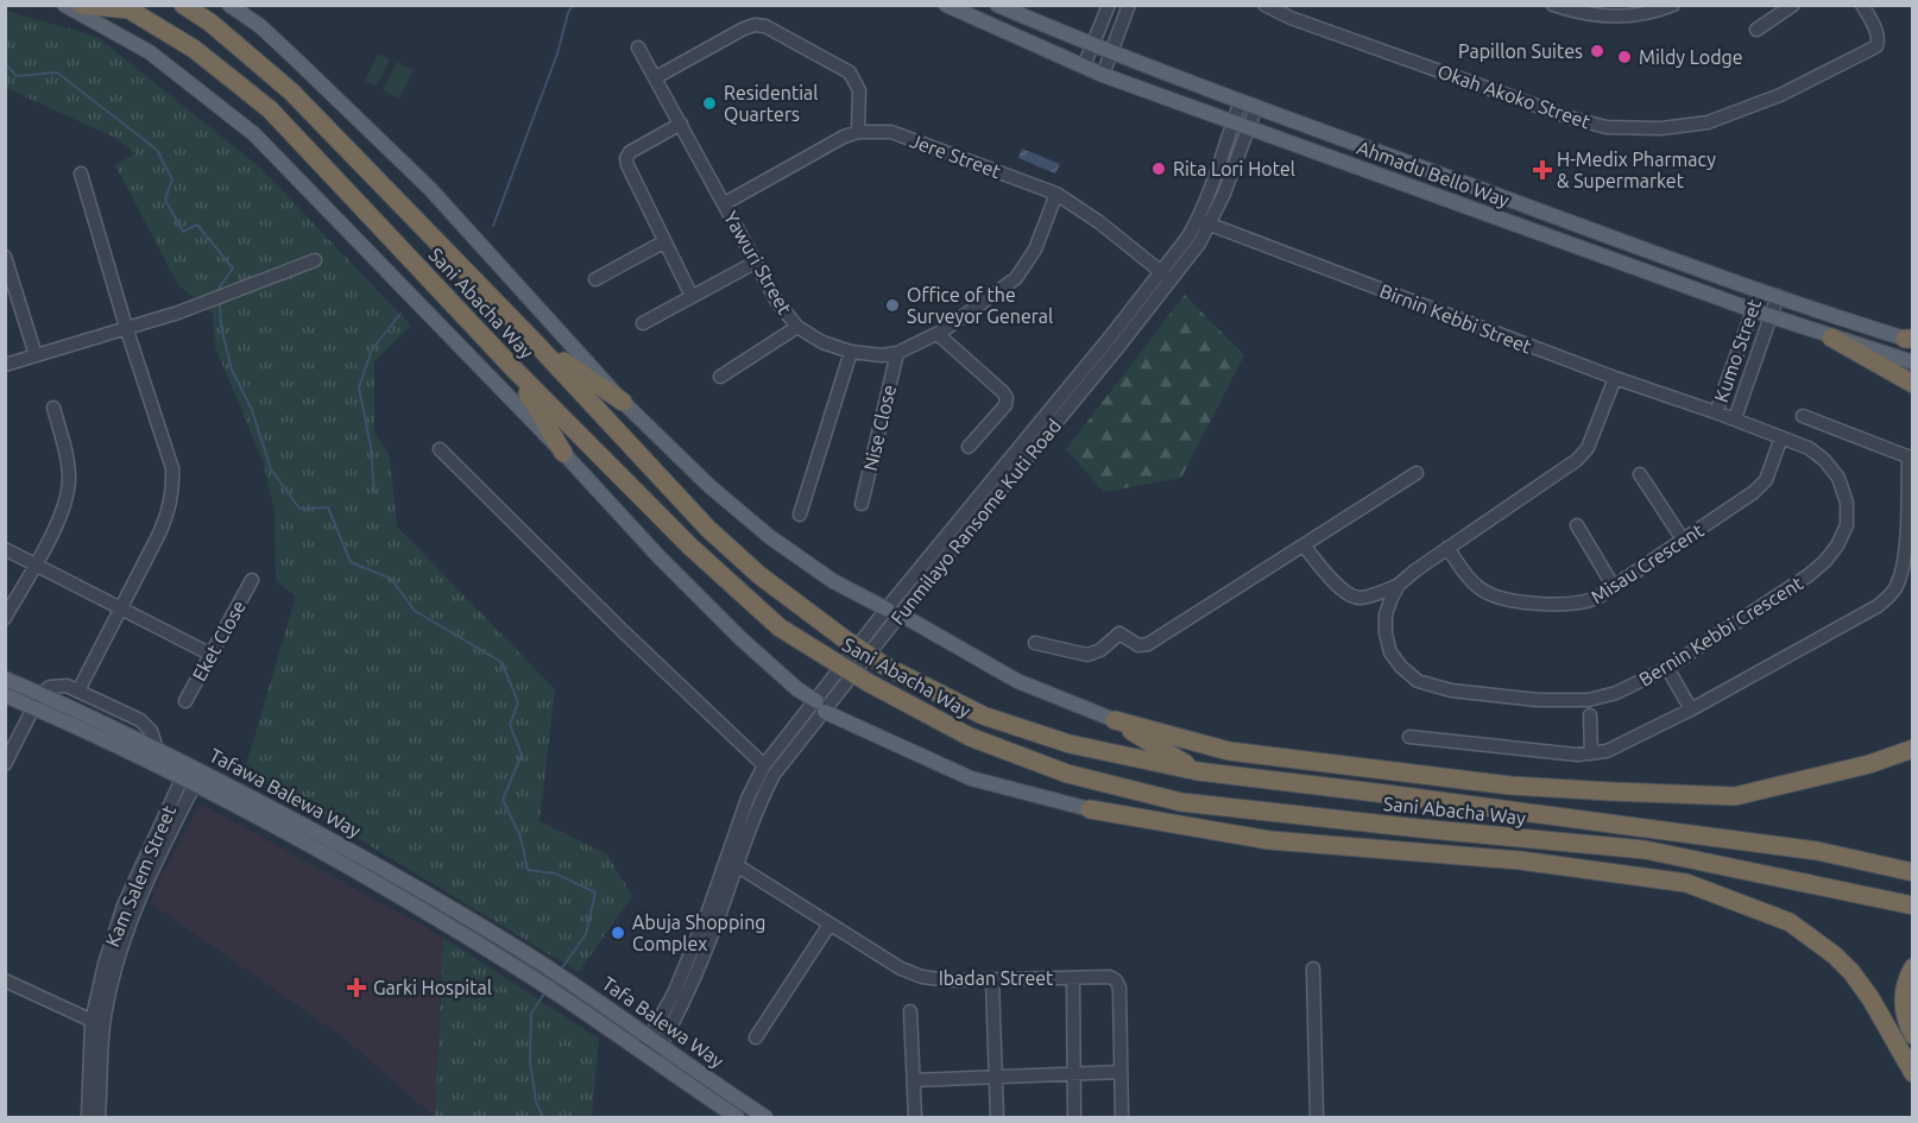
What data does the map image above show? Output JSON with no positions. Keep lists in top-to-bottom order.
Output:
{
  "streets": {
    "highway": ["Sani Abacha Way"],
    "main road": ["Ahmadu Bello Way", "Tafawa Balewa Way", "Tafa Balewa Way"],
    "street": [
      "Okah Akoko Street",
      "Jere Street",
      "Yawuri Street",
      "Birnin Kebbi Street",
      "Kumo Street",
      "Nise Close",
      "Funmilayo Ransome Kuti Road",
      "Misau Crescent",
      "Bernin Kebbi Crescent",
      "Eket Close",
      "Kam Salem Street",
      "Ibadan Street"
    ]
  },
  "crossings": [
    ["Jere Street", "Yawuri Street"],
    ["Jere Street", "Funmilayo Ransome Kuti Road"],
    ["Ahmadu Bello Way", "Kumo Street"],
    ["Ahmadu Bello Way", "Funmilayo Ransome Kuti Road"],
    ["Yawuri Street", "Nise Close"],
    ["Sani Abacha Way", "Funmilayo Ransome Kuti Road"],
    ["Birnin Kebbi Street", "Kumo Street"],
    ["Birnin Kebbi Street", "Funmilayo Ransome Kuti Road"],
    ["Birnin Kebbi Street", "Bernin Kebbi Crescent"],
    ["Kumo Street", "Bernin Kebbi Crescent"],
    ["Funmilayo Ransome Kuti Road", "Ibadan Street"],
    ["Funmilayo Ransome Kuti Road", "Tafa Balewa Way"],
    ["Misau Crescent", "Bernin Kebbi Crescent"],
    ["Tafawa Balewa Way", "Kam Salem Street"],
    ["Tafawa Balewa Way", "Tafa Balewa Way"]
  ],
  "places": {
    "other": [
      "Papillon Suites",
      "Mildy Lodge",
      "Residential Quarters",
      "Rita Lori Hotel",
      "Office of the Surveyor General",
      "Abuja Shopping Complex"
    ],
    "health": ["H-Medix Pharmacy & Supermarket", "Garki Hospital"]
  }
}
